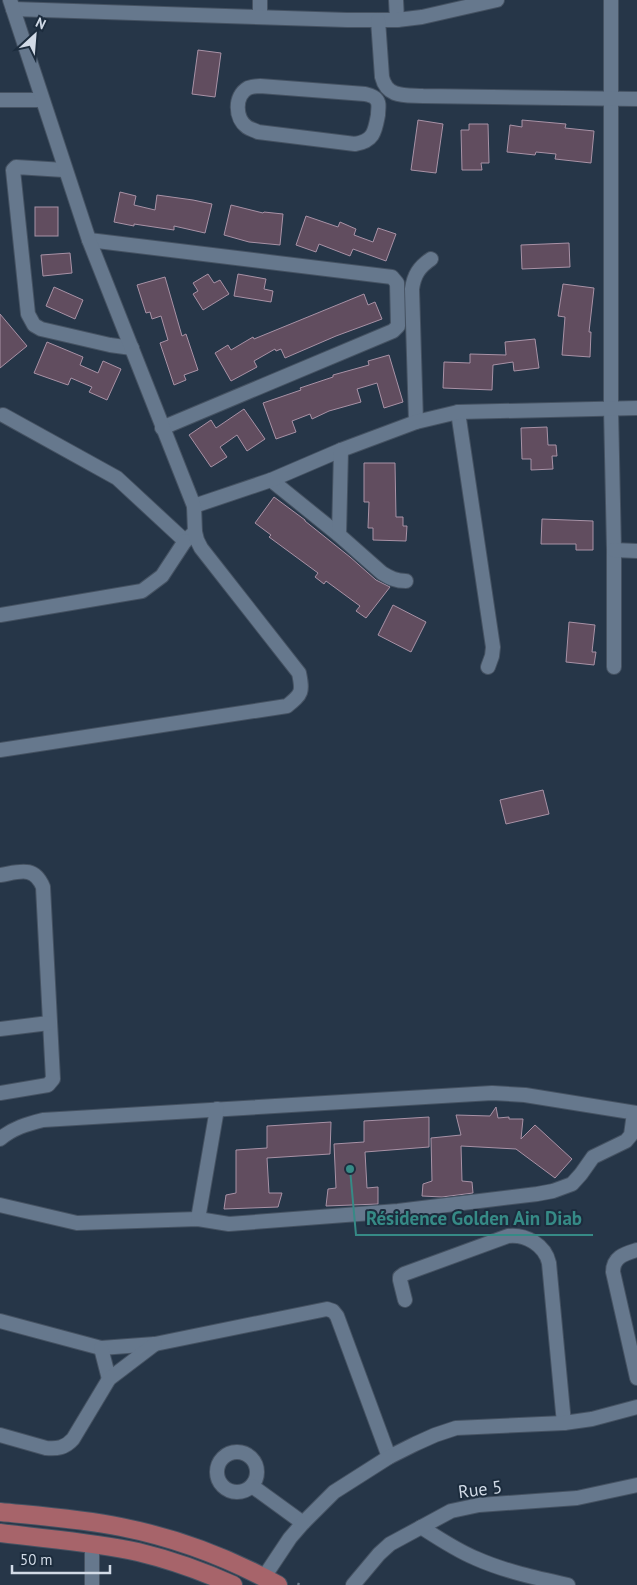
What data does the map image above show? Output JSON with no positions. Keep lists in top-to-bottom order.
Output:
{
  "streets": {
    "street": ["Rue 5"]
  },
  "places": ["Résidence Golden Ain Diab"],
  "scale_bar": "50 m",
  "north": "top right"
}
